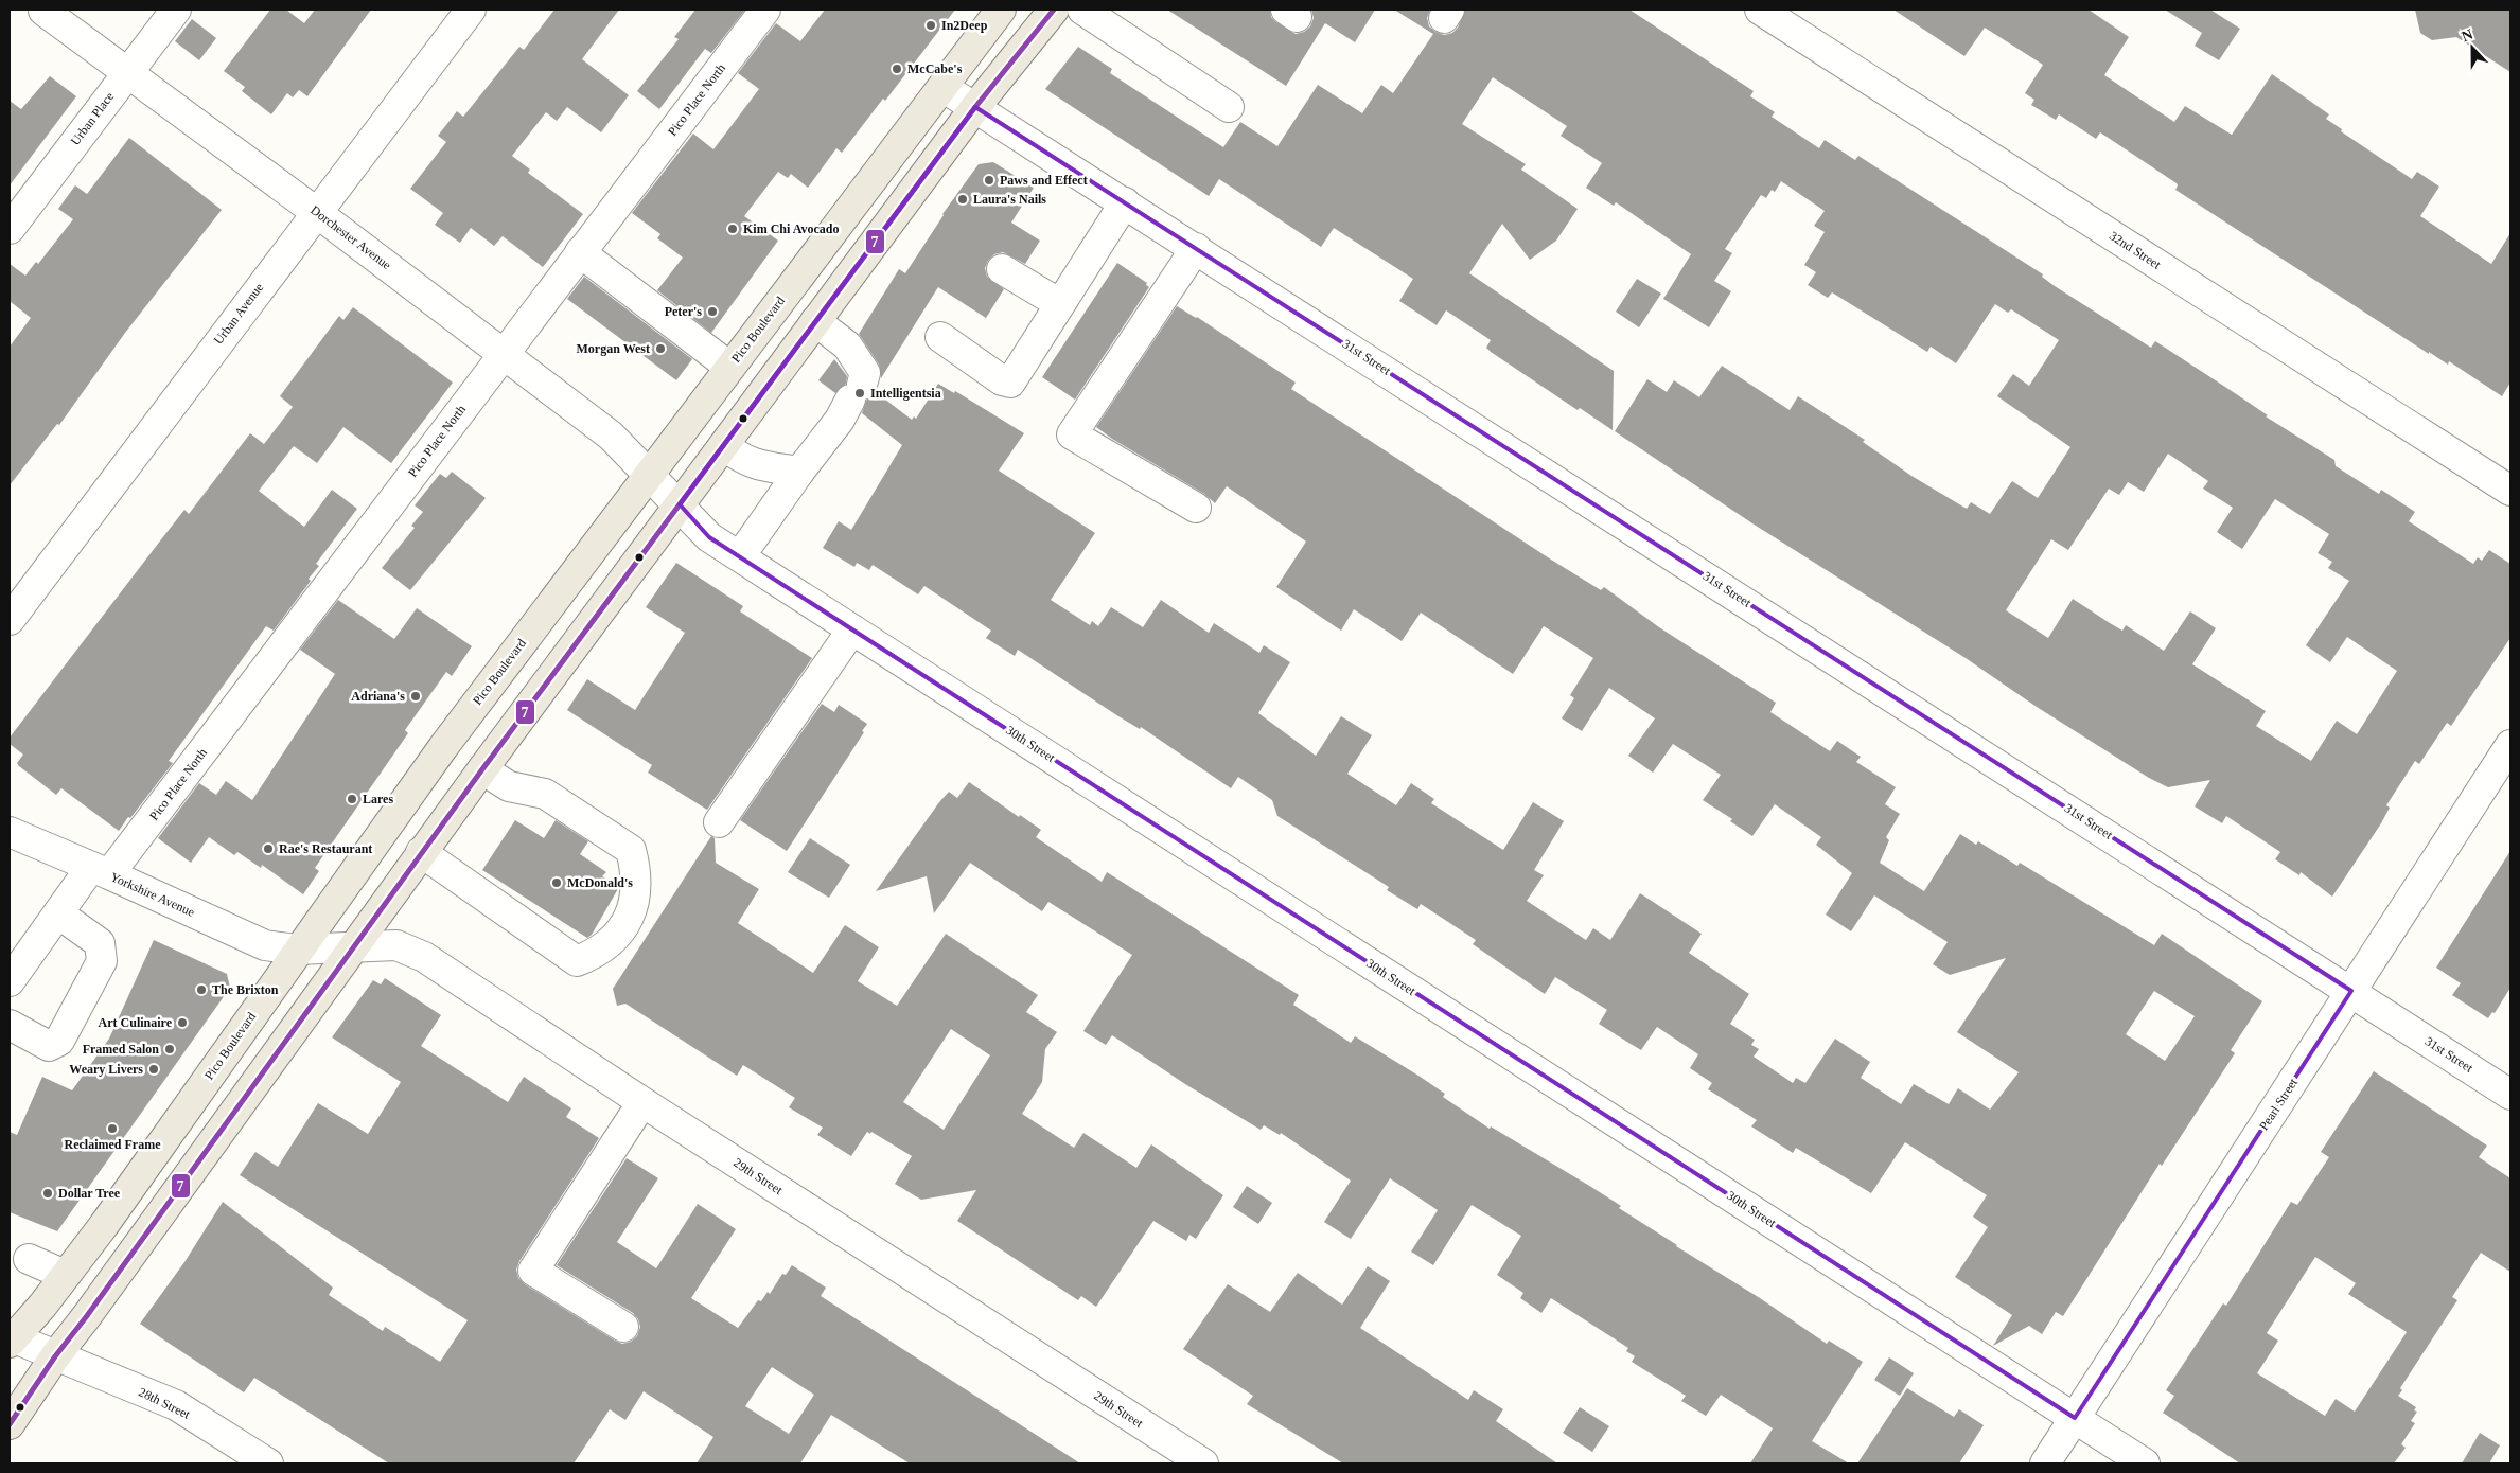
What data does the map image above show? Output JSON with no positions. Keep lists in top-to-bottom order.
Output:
{
  "streets": {
    "main road": ["Pico Boulevard"],
    "street": [
      "Pico Place North",
      "Urban Place",
      "Dorchester Avenue",
      "32nd Street",
      "Urban Avenue",
      "31st Street",
      "30th Street",
      "Yorkshire Avenue",
      "Pearl Street",
      "29th Street",
      "28th Street"
    ]
  },
  "crossings": [
    ["Pico Place North", "Dorchester Avenue"],
    ["Pico Place North", "Yorkshire Avenue"],
    ["Urban Place", "Dorchester Avenue"],
    ["Dorchester Avenue", "Urban Avenue"],
    ["Dorchester Avenue", "Pico Boulevard"],
    ["Dorchester Avenue", "30th Street"],
    ["Pico Boulevard", "31st Street"],
    ["Pico Boulevard", "30th Street"],
    ["Pico Boulevard", "Yorkshire Avenue"],
    ["Pico Boulevard", "29th Street"],
    ["Pico Boulevard", "28th Street"],
    ["31st Street", "Pearl Street"],
    ["30th Street", "Pearl Street"],
    ["Yorkshire Avenue", "29th Street"]
  ],
  "places": [
    "In2Deep",
    "McCabe's",
    "Paws and Effect",
    "Laura's Nails",
    "Kim Chi Avocado",
    "Peter's",
    "Morgan West",
    "Intelligentsia",
    "Adriana's",
    "Lares",
    "Rae's Restaurant",
    "McDonald's",
    "The Brixton",
    "Art Culinaire",
    "Framed Salon",
    "Weary Livers",
    "Reclaimed Frame",
    "Dollar Tree"
  ],
  "lines": ["transit line 7"],
  "north": "top"
}
